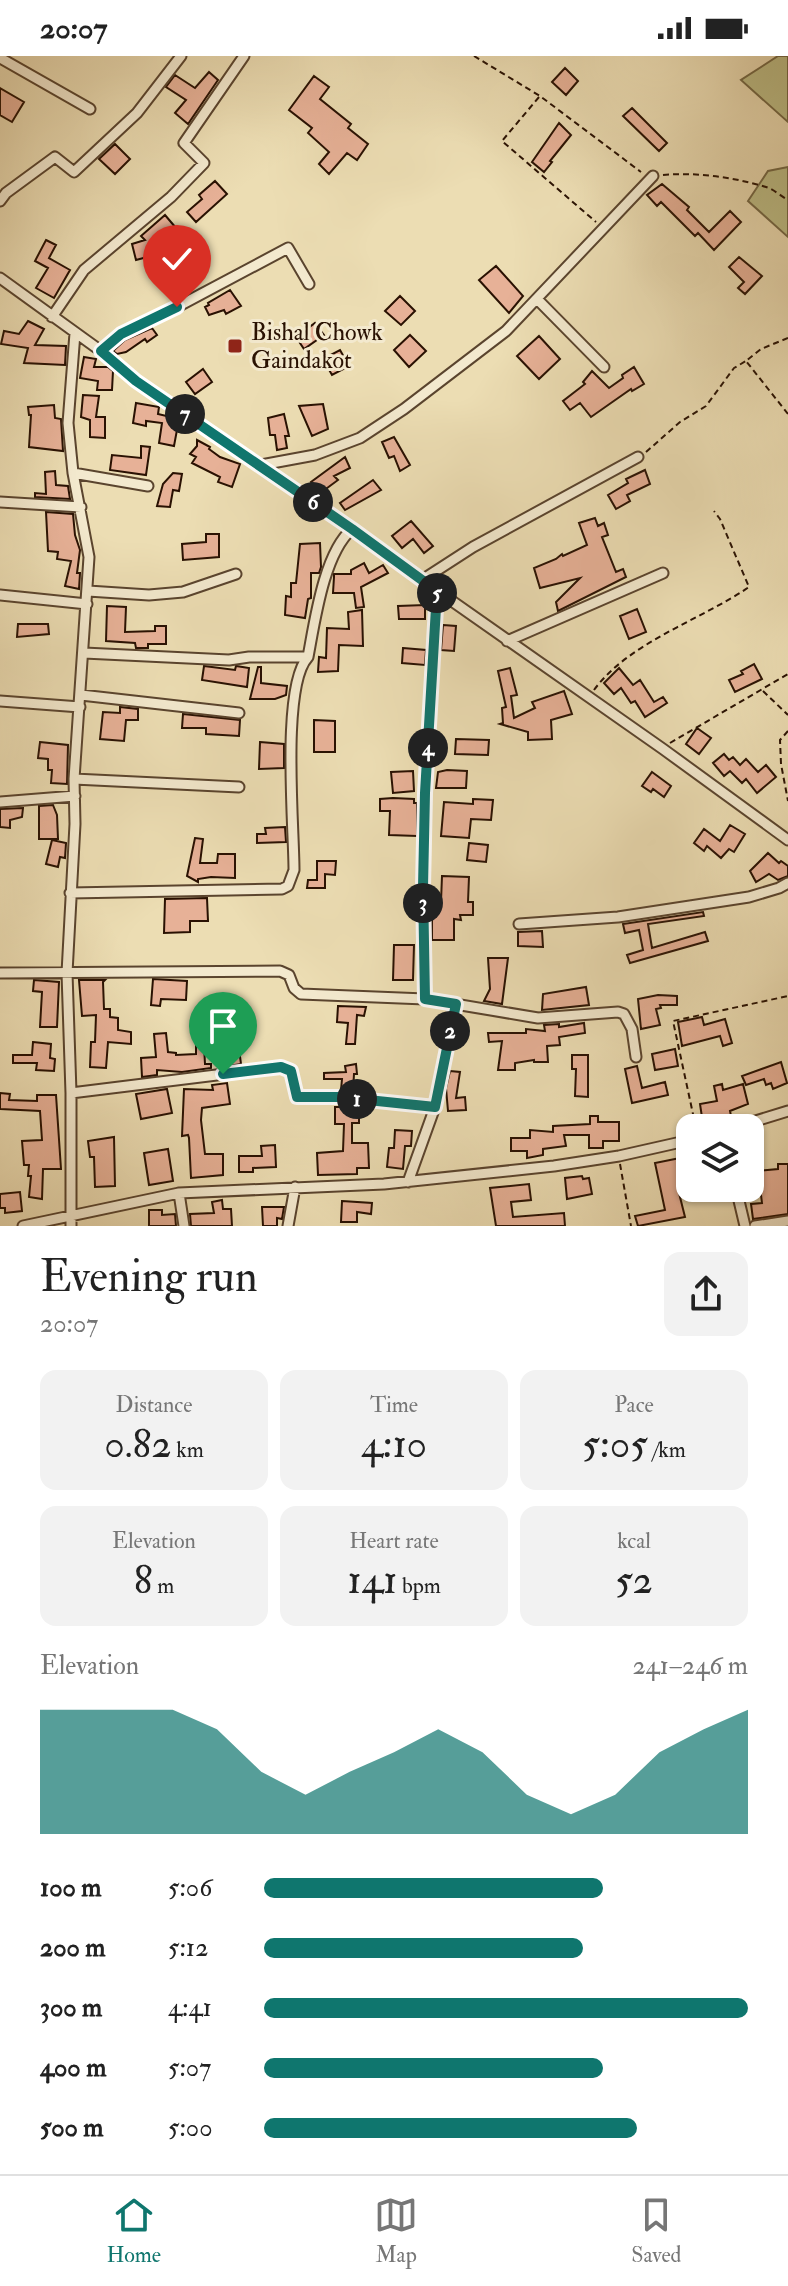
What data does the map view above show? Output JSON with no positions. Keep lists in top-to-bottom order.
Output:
{
  "places": {
    "transit": ["Bishal Chowk Gaindakot"]
  },
  "page": {
    "status": "20:07",
    "pins": [
      "7",
      "6",
      "5",
      "4",
      "3",
      "2",
      "1"
    ],
    "heading": ["Evening run", "20:07"],
    "stats": [
      ["Distance", "0.82 km"],
      ["Time", "4:10"],
      ["Pace", "5:05 /km"],
      ["Elevation", "8 m"],
      ["Heart rate", "141 bpm"],
      ["kcal", "52"]
    ],
    "chart": ["Elevation", "241–246 m"],
    "list": [
      {
        "name": "100 m",
        "note": "5:06"
      },
      {
        "name": "200 m",
        "note": "5:12"
      },
      {
        "name": "300 m",
        "note": "4:41"
      },
      {
        "name": "400 m",
        "note": "5:07"
      },
      {
        "name": "500 m",
        "note": "5:00"
      }
    ],
    "tabs": ["Home", "Map", "Saved"]
  }
}
